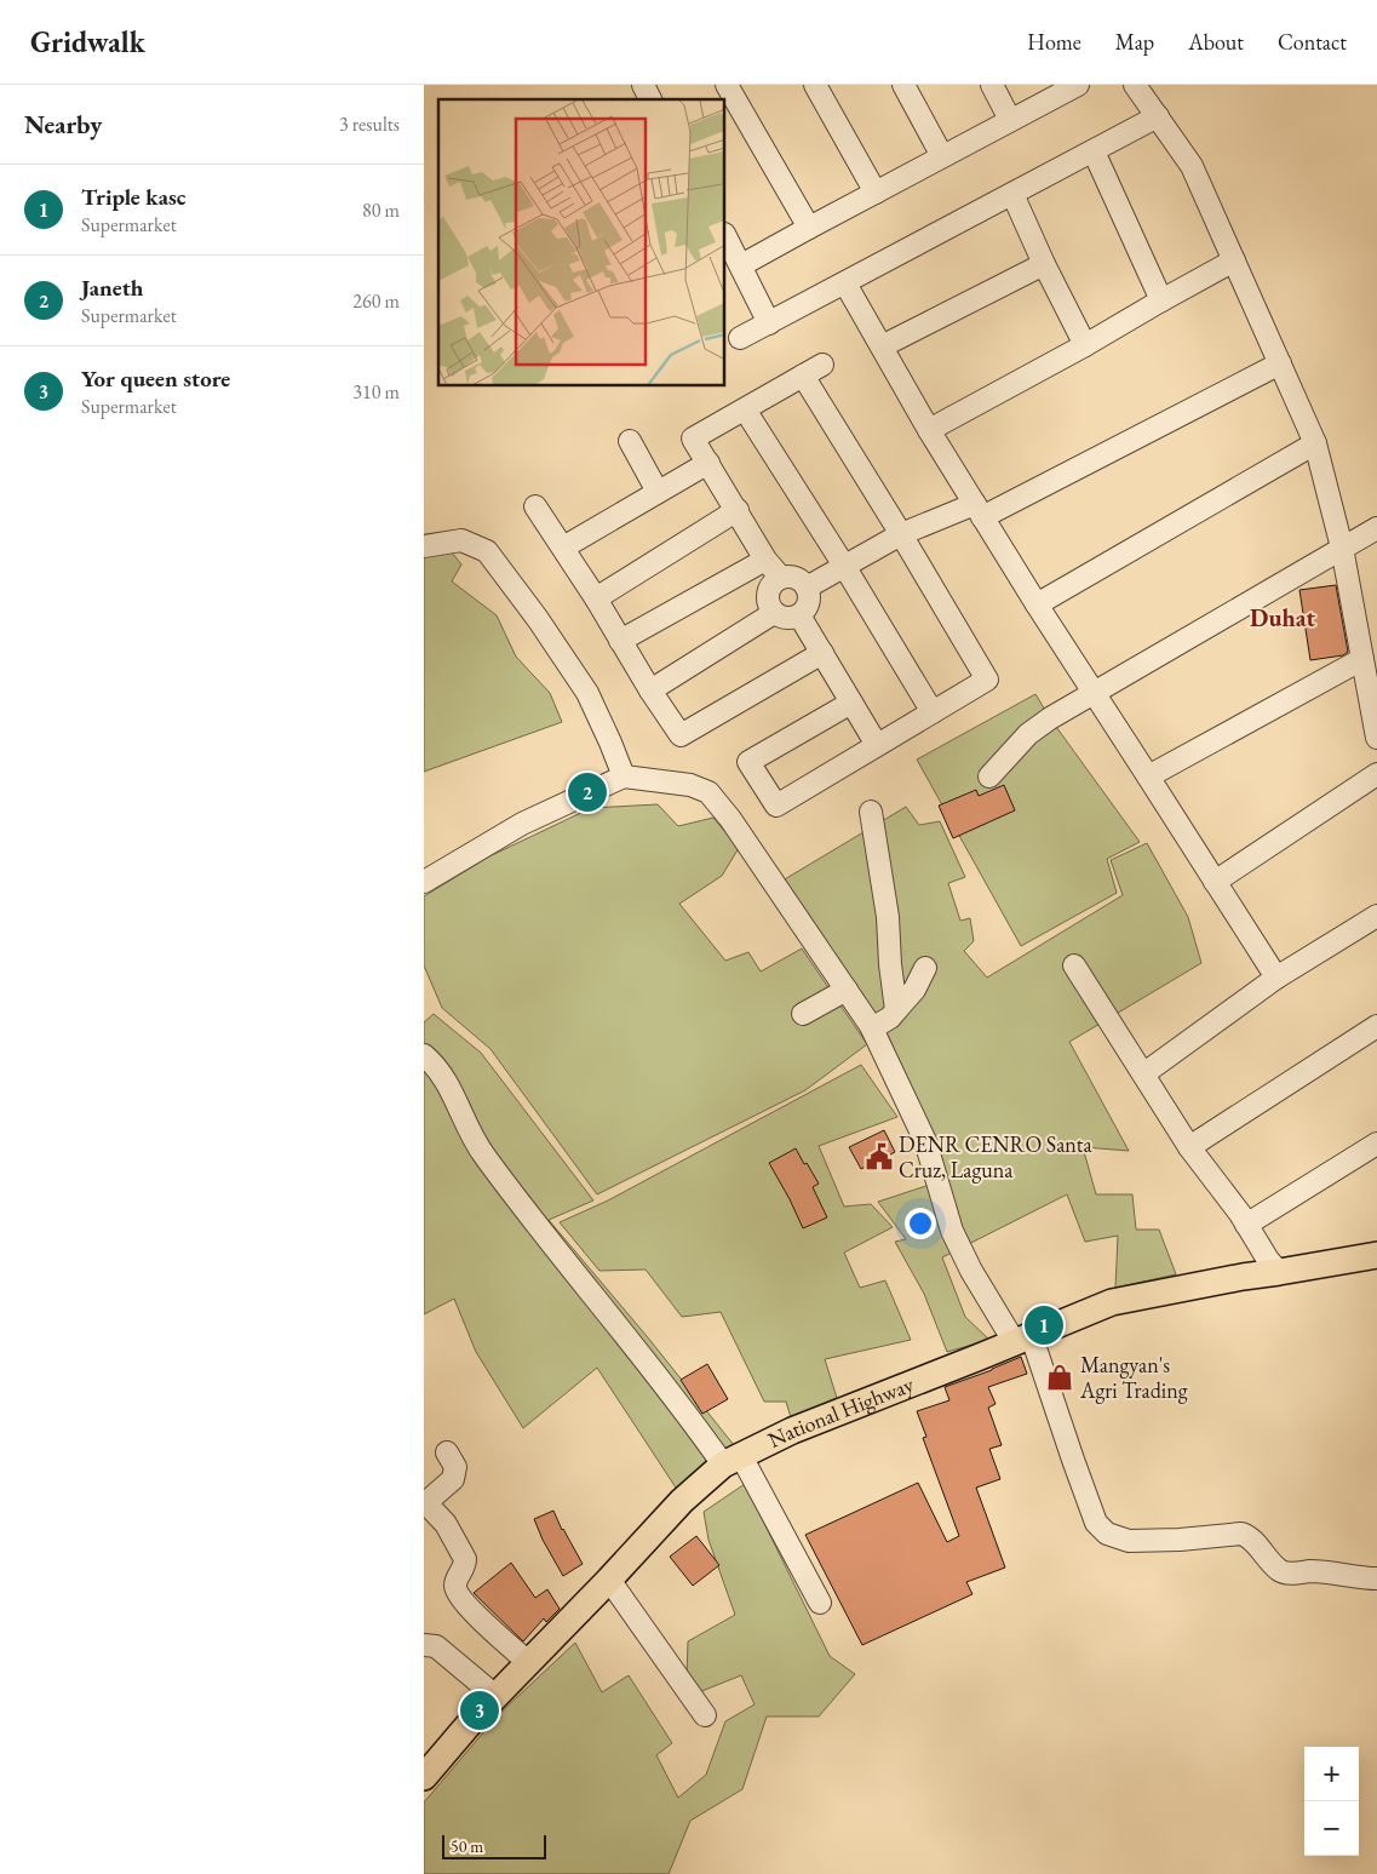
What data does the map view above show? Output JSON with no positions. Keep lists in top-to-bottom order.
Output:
{
  "streets": {
    "main road": ["National Highway"]
  },
  "districts": ["Duhat"],
  "places": {
    "public building": ["DENR CENRO Santa Cruz, Laguna"],
    "shop": ["Mangyan's Agri Trading"]
  },
  "scale_bar": "50 m",
  "page": {
    "header": "Gridwalk",
    "nav": [
      "Home",
      "Map",
      "About",
      "Contact"
    ],
    "heading": ["Nearby", "3 results"],
    "list": [
      {
        "mark": "1",
        "name": "Triple kasc",
        "note": "Supermarket",
        "value": "80 m"
      },
      {
        "mark": "2",
        "name": "Janeth",
        "note": "Supermarket",
        "value": "260 m"
      },
      {
        "mark": "3",
        "name": "Yor queen store",
        "note": "Supermarket",
        "value": "310 m"
      }
    ],
    "pins": ["2", "1", "3"],
    "map_buttons": ["+", "−"],
    "scale": "50 m"
  }
}
